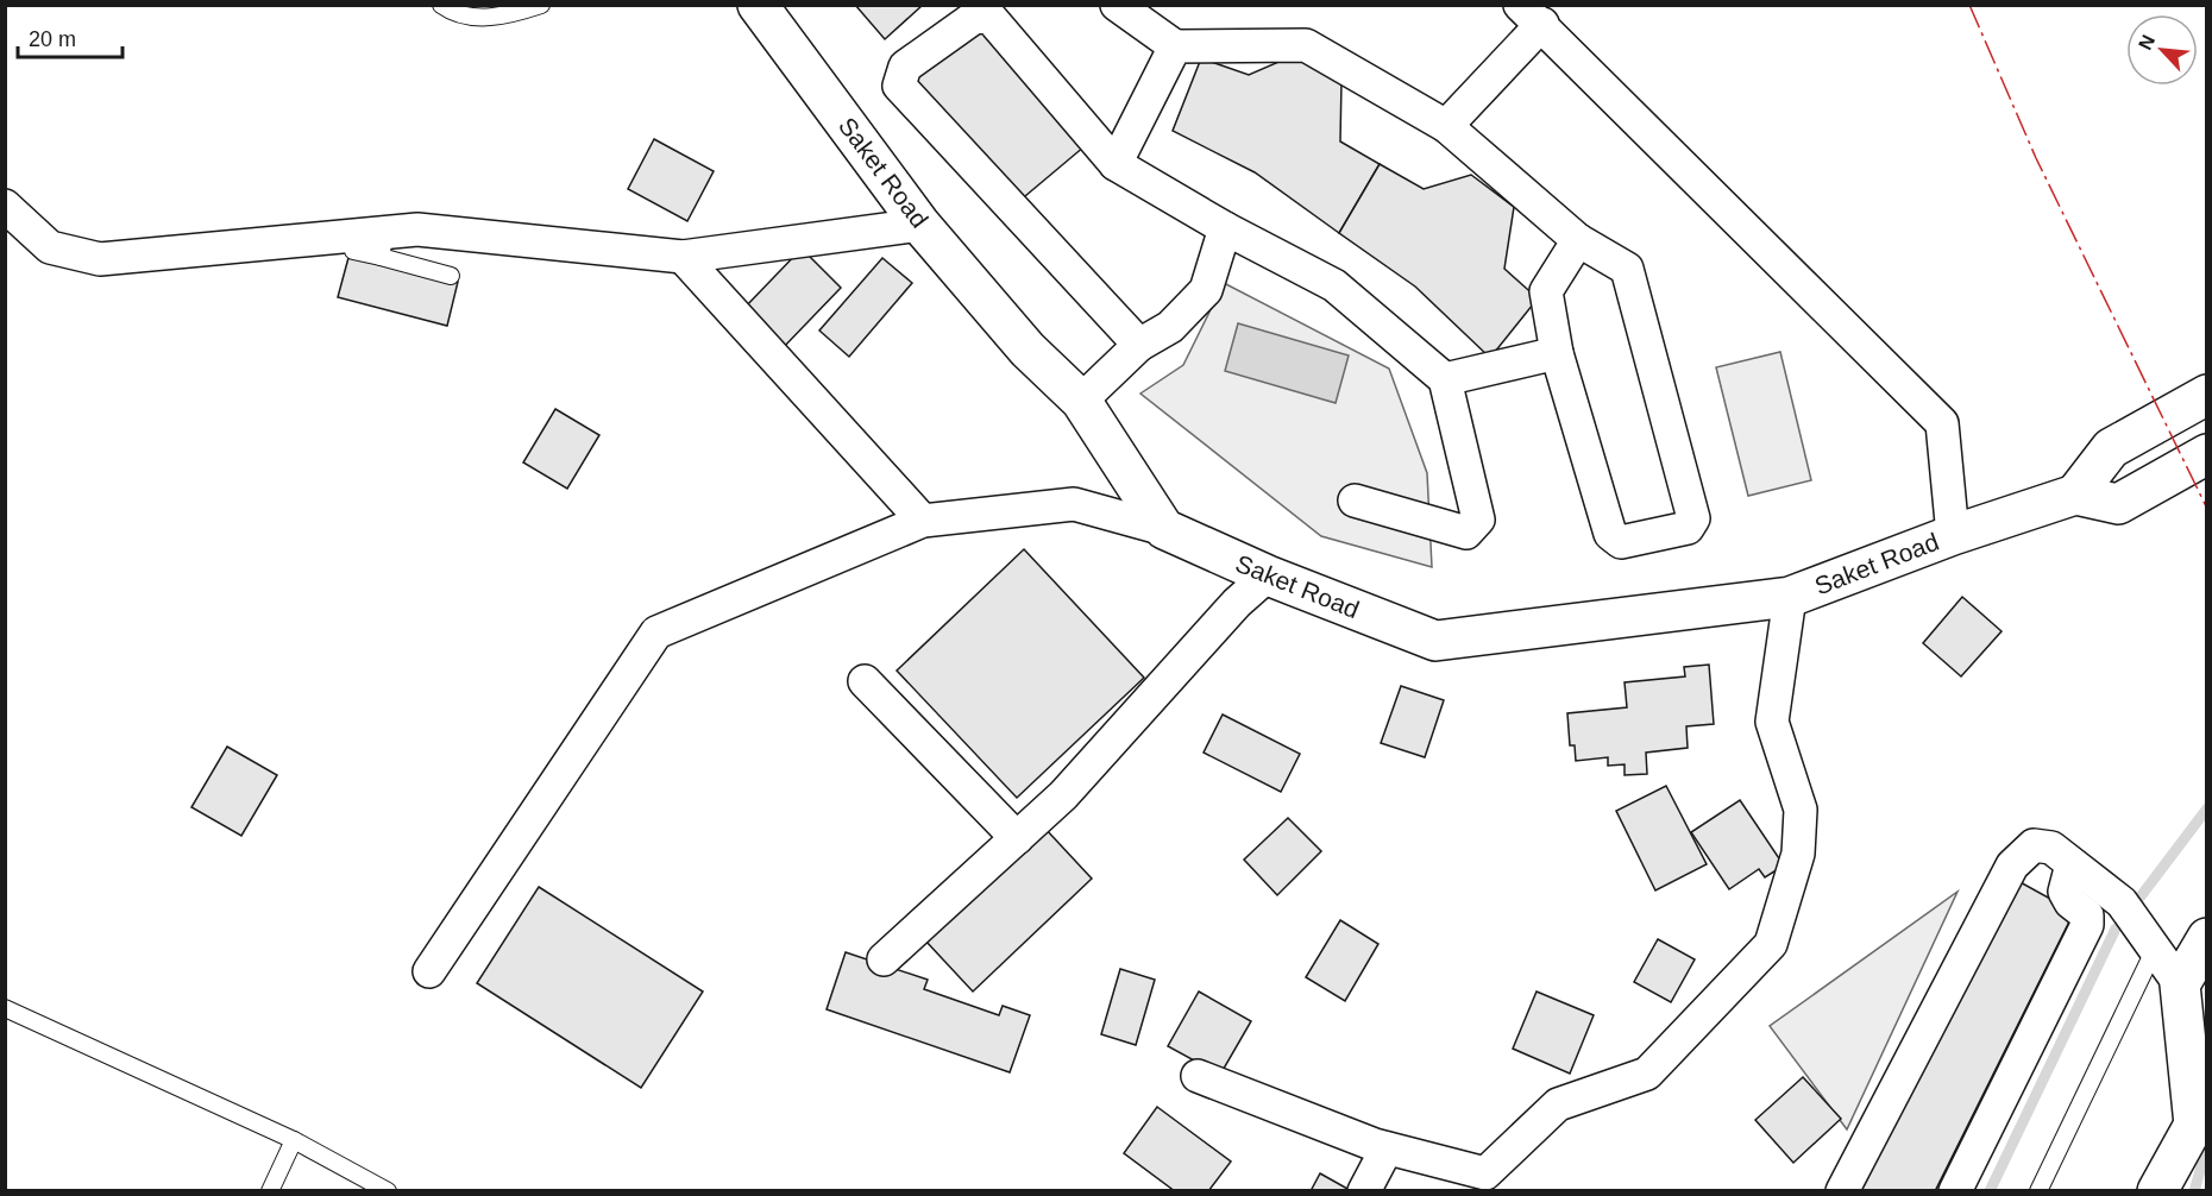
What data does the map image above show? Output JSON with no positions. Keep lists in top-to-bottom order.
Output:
{
  "streets": {
    "main road": ["Saket Road"]
  },
  "scale_bar": "20 m",
  "north": "top left"
}
